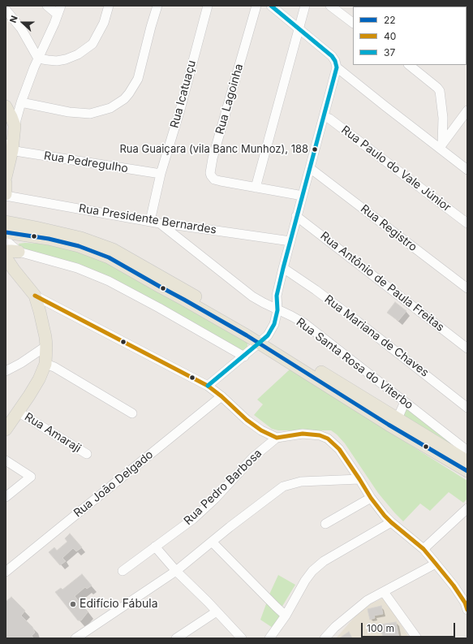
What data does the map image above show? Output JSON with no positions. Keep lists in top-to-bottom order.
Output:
{
  "streets": {
    "street": [
      "Rua Icatuaçu",
      "Rua Lagoinha",
      "Rua Pedregulho",
      "Rua Paulo do Vale Júnior",
      "Rua Presidente Bernardes",
      "Rua Registro",
      "Rua Antônio de Paula Freitas",
      "Rua Mariana de Chaves",
      "Rua Santa Rosa do Viterbo",
      "Rua Amaraji",
      "Rua João Delgado",
      "Rua Pedro Barbosa"
    ]
  },
  "crossings": [
    ["Rua Icatuaçu", "Rua Pedregulho"],
    ["Rua Icatuaçu", "Rua Presidente Bernardes"],
    ["Rua Presidente Bernardes", "Rua Santa Rosa do Viterbo"]
  ],
  "places": ["Rua Guaiçara (vila Banc Munhoz), 188", "Edifício Fábula"],
  "lines": ["transit line 37", "transit line 22", "transit line 40"],
  "legend": ["22", "40", "37"],
  "scale_bar": "100 m",
  "north": "left"
}
